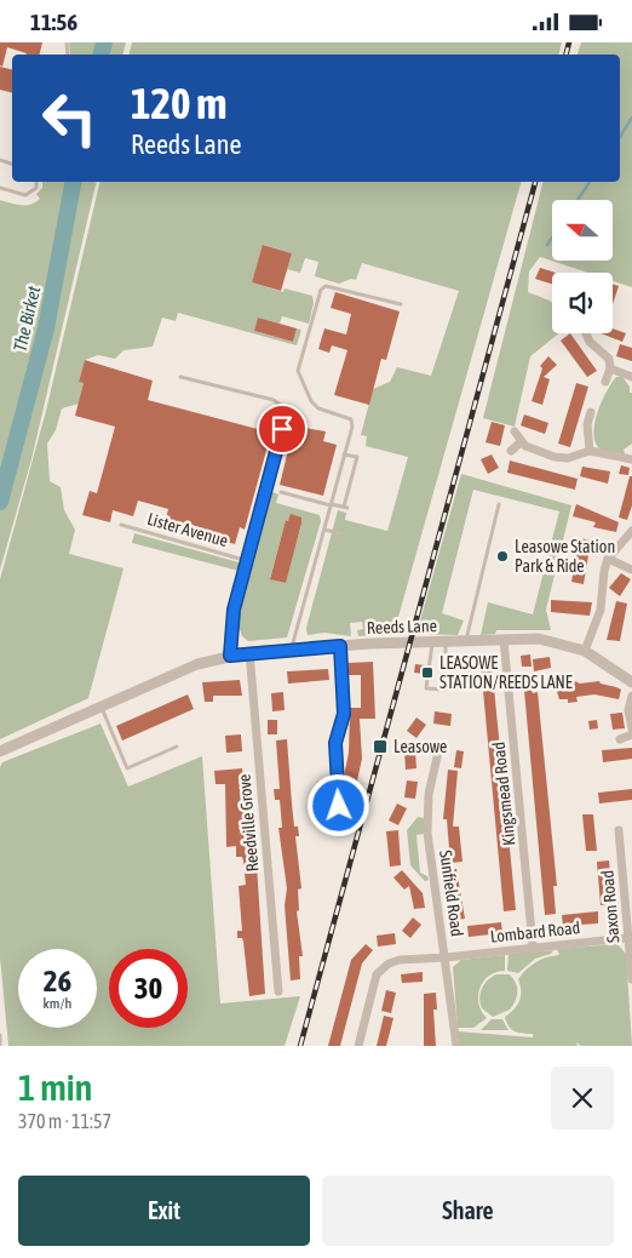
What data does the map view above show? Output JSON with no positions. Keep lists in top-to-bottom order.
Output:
{
  "streets": {
    "street": [
      "Reeds Lane",
      "Kingsmead Road",
      "Reedville Grove",
      "Sunfield Road",
      "Saxon Road",
      "Lombard Road"
    ],
    "lane": ["Lister Avenue"]
  },
  "crossings": [
    ["Reeds Lane", "Kingsmead Road"],
    ["Reeds Lane", "Reedville Grove"],
    ["Kingsmead Road", "Lombard Road"],
    ["Sunfield Road", "Lombard Road"],
    ["Saxon Road", "Lombard Road"]
  ],
  "water": ["The Birket"],
  "places": {
    "other": ["Leasowe Station Park & Ride"],
    "transit": ["LEASOWE STATION/REEDS LANE", "Leasowe"]
  },
  "north": "left",
  "page": {
    "status": "11:56",
    "turn": ["120 m", "Reeds Lane"],
    "speed": "26 km/h",
    "limit": "30",
    "heading": ["1 min", "370 m · 11:57"],
    "buttons": ["Exit", "Share"]
  }
}
